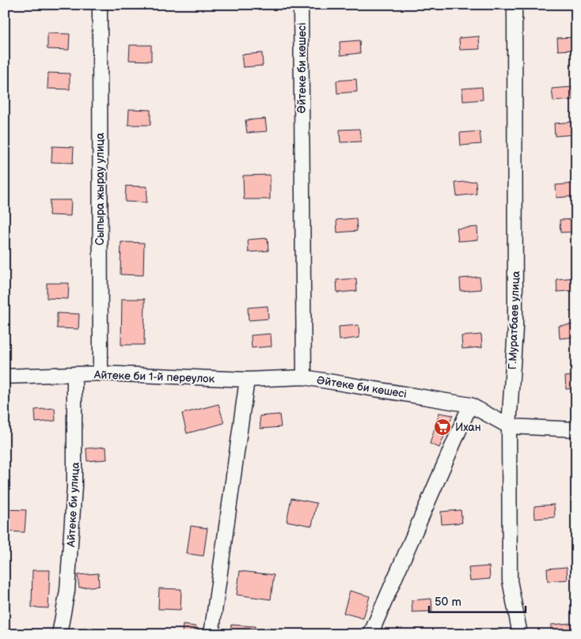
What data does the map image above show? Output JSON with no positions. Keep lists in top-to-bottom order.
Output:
{
  "streets": {
    "street": [
      "Әйтеке би көшесі",
      "Сыпыра жырау улица",
      "Г.Муратбаев улица",
      "Айтеке би 1-й переулок",
      "Айтеке би улица"
    ]
  },
  "crossings": [
    ["Әйтеке би көшесі", "Г.Муратбаев улица"],
    ["Әйтеке би көшесі", "Айтеке би 1-й переулок"],
    ["Сыпыра жырау улица", "Айтеке би 1-й переулок"],
    ["Айтеке би 1-й переулок", "Айтеке би улица"]
  ],
  "places": {
    "supermarket": ["Ихан"]
  },
  "scale_bar": "50 m"
}
